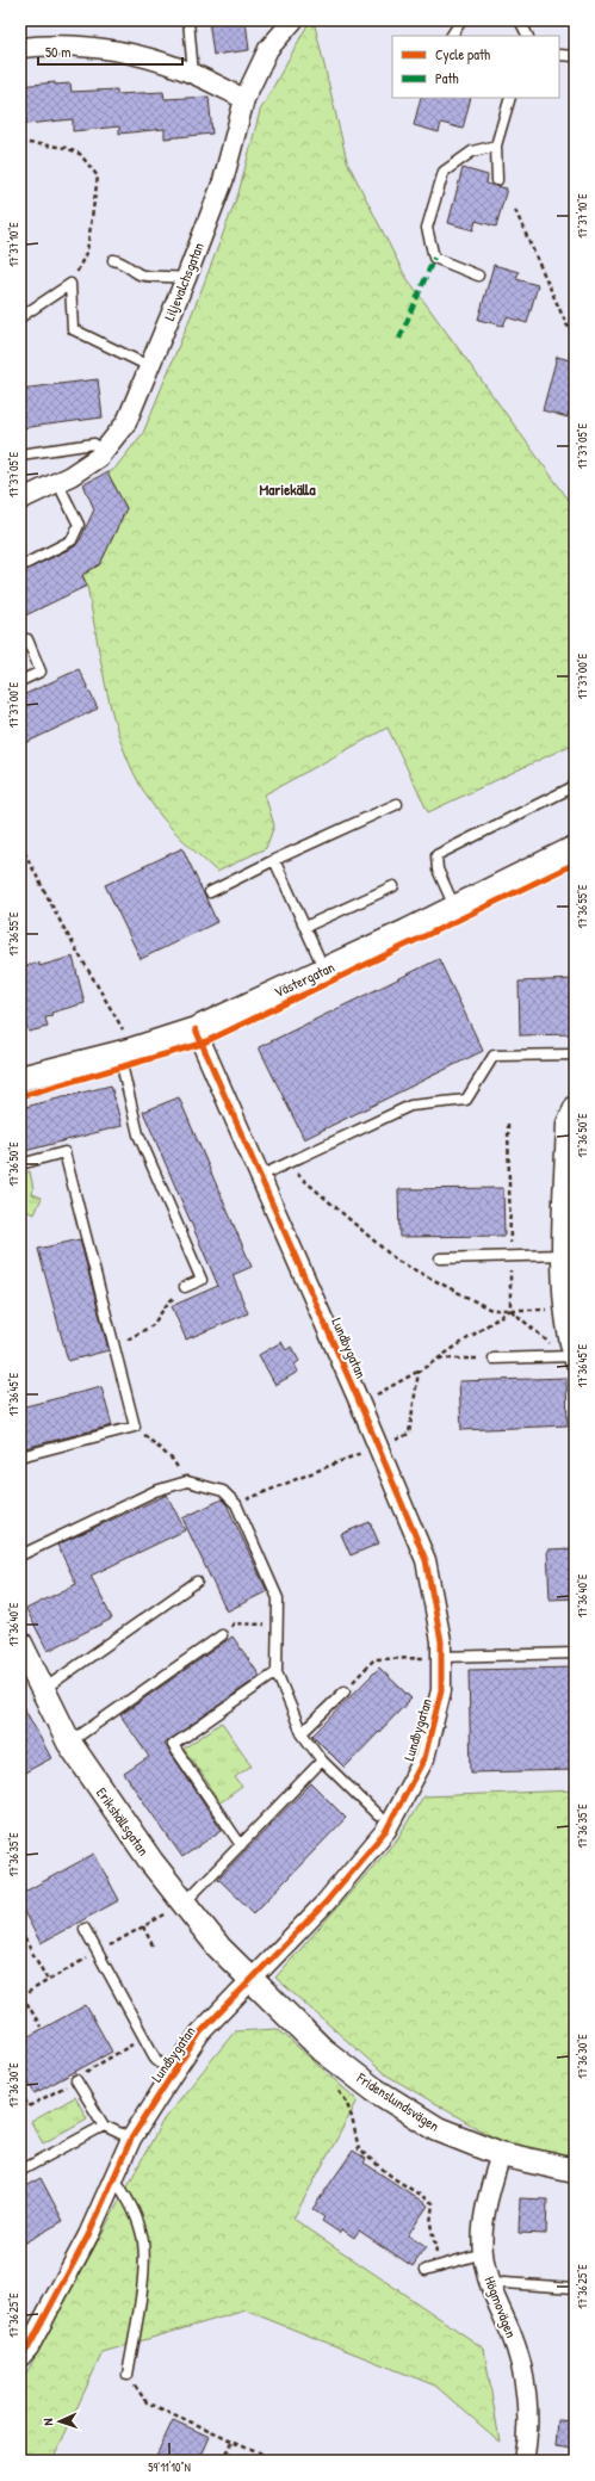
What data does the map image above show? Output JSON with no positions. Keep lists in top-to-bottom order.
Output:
{
  "streets": {
    "street": [
      "Liljevalchsgatan",
      "Västergatan",
      "Lundbygatan",
      "Erikshällsgatan",
      "Fridenslundsvägen",
      "Högmovägen"
    ]
  },
  "crossings": [
    ["Västergatan", "Lundbygatan"],
    ["Lundbygatan", "Erikshällsgatan"],
    ["Lundbygatan", "Fridenslundsvägen"],
    ["Erikshällsgatan", "Fridenslundsvägen"],
    ["Fridenslundsvägen", "Högmovägen"]
  ],
  "districts": ["Mariekälla"],
  "legend": ["Cycle path", "Path"],
  "scale_bar": "50 m",
  "north": "left",
  "coordinates": [
    "17°37'10\"E",
    "17°37'05\"E",
    "17°37'00\"E",
    "17°36'55\"E",
    "17°36'50\"E",
    "17°36'45\"E",
    "17°36'40\"E",
    "17°36'35\"E",
    "17°36'30\"E",
    "17°36'25\"E",
    "59°11'10\"N"
  ]
}
